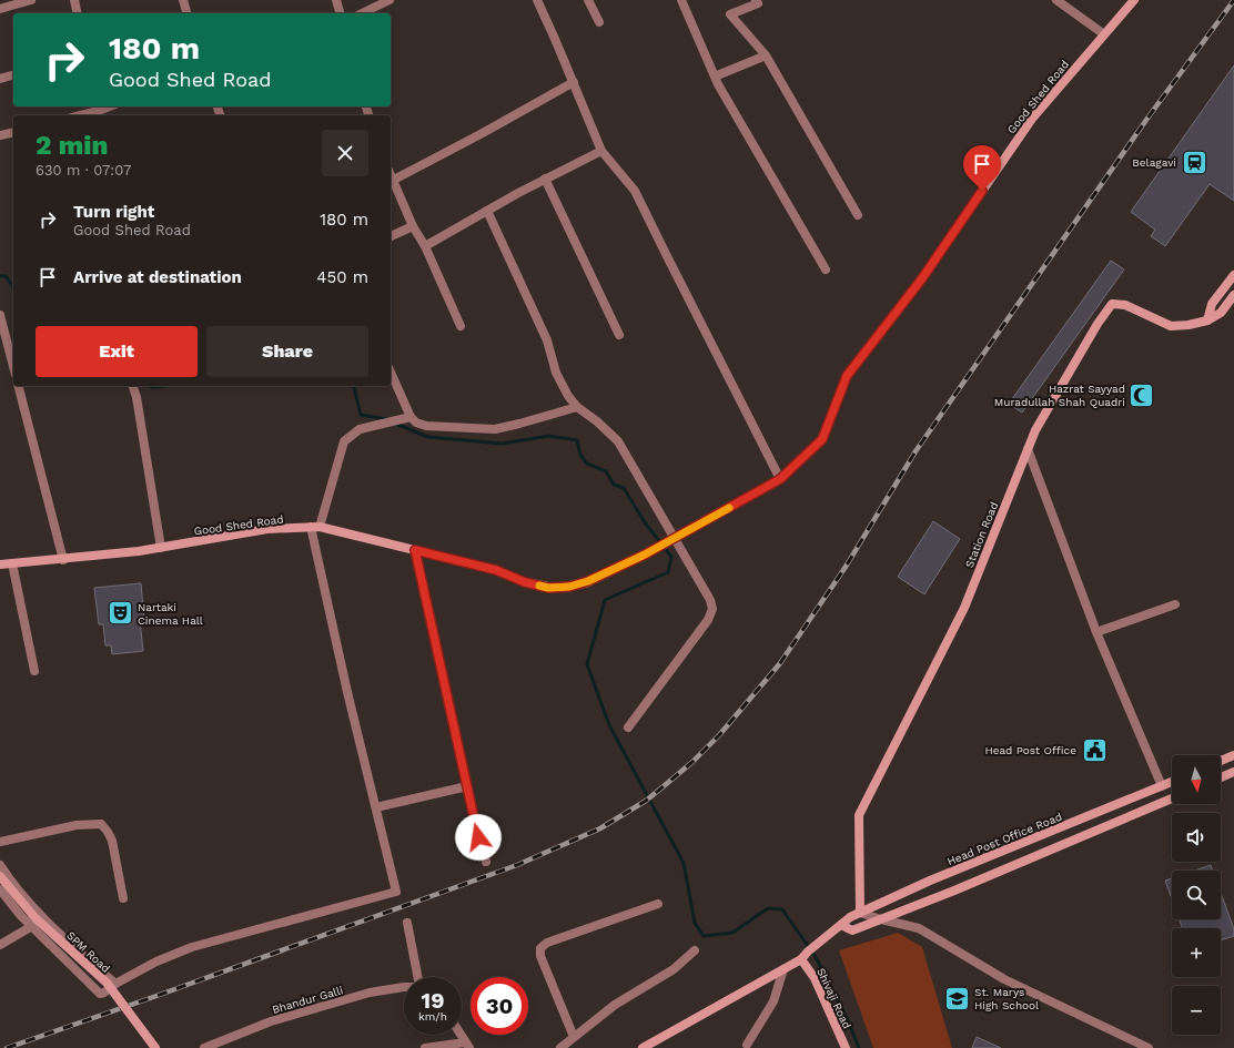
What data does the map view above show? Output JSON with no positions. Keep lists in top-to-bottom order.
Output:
{
  "streets": {
    "street": [
      "Good Shed Road",
      "Station Road",
      "Head Post Office Road",
      "SPM Road",
      "Shivaji Road",
      "Bhandur Galli"
    ]
  },
  "crossings": [
    ["Station Road", "Head Post Office Road"],
    ["Head Post Office Road", "Shivaji Road"]
  ],
  "places": {
    "station": ["Belagavi"],
    "mosque": ["Hazrat Sayyad Muradullah Shah Quadri"],
    "theatre": ["Nartaki Cinema Hall"],
    "public building": ["Head Post Office"],
    "school or university": ["St. Marys High School"]
  },
  "north": "bottom",
  "page": {
    "turn": ["180 m", "Good Shed Road"],
    "heading": ["2 min", "630 m · 07:07"],
    "list": [
      {
        "name": "Turn right",
        "note": "Good Shed Road",
        "value": "180 m"
      },
      {
        "name": "Arrive at destination",
        "value": "450 m"
      }
    ],
    "buttons": ["Exit", "Share"],
    "map_buttons": ["+", "−"],
    "speed": "19 km/h",
    "limit": "30"
  }
}
